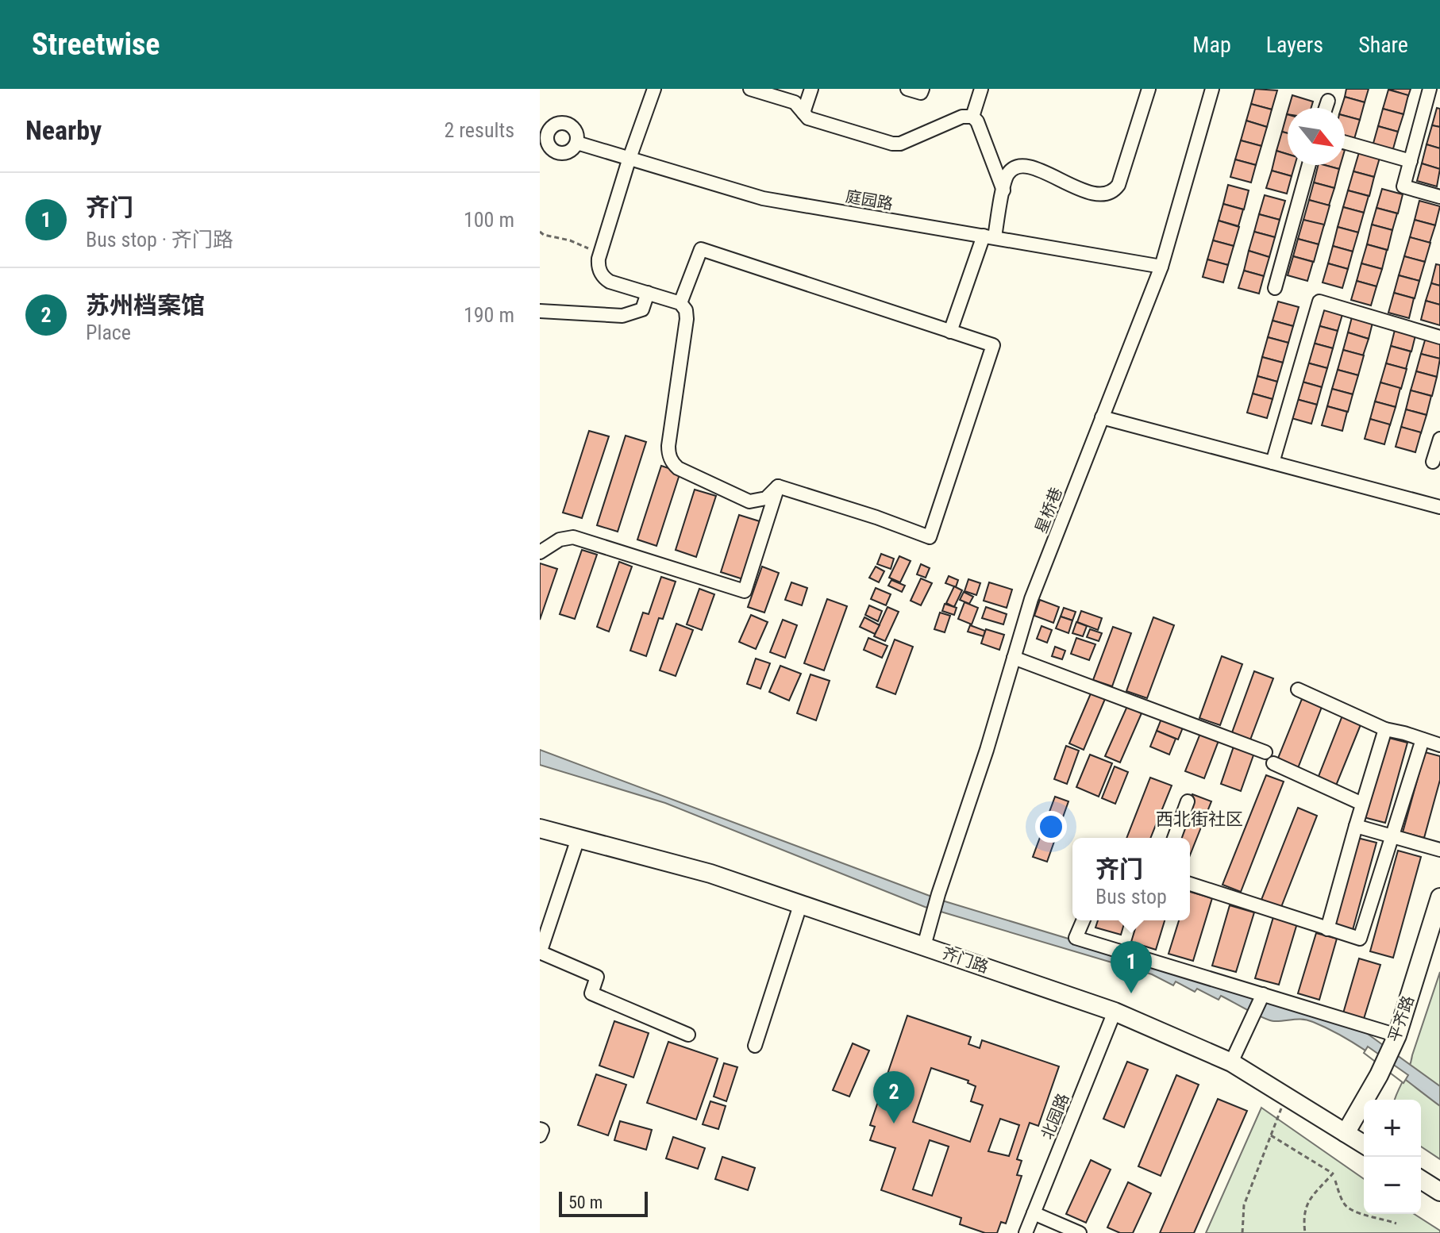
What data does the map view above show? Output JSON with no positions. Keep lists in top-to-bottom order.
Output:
{
  "streets": {
    "main road": ["齐门路", "平齐路"],
    "street": ["庭园路", "星桥巷", "北园路"]
  },
  "crossings": [
    ["庭园路", "星桥巷"],
    ["星桥巷", "齐门路"],
    ["齐门路", "平齐路"],
    ["齐门路", "北园路"]
  ],
  "districts": ["西北街社区"],
  "scale_bar": "50 m",
  "north": "bottom right",
  "page": {
    "header": "Streetwise",
    "nav": ["Map", "Layers", "Share"],
    "heading": ["Nearby", "2 results"],
    "list": [
      {
        "mark": "1",
        "name": "齐门",
        "note": "Bus stop · 齐门路",
        "value": "100 m"
      },
      {
        "mark": "2",
        "name": "苏州档案馆",
        "note": "Place",
        "value": "190 m"
      }
    ],
    "popup": ["齐门", "Bus stop"],
    "pins": ["1", "2"],
    "map_buttons": ["+", "−"],
    "scale": "50 m"
  }
}
